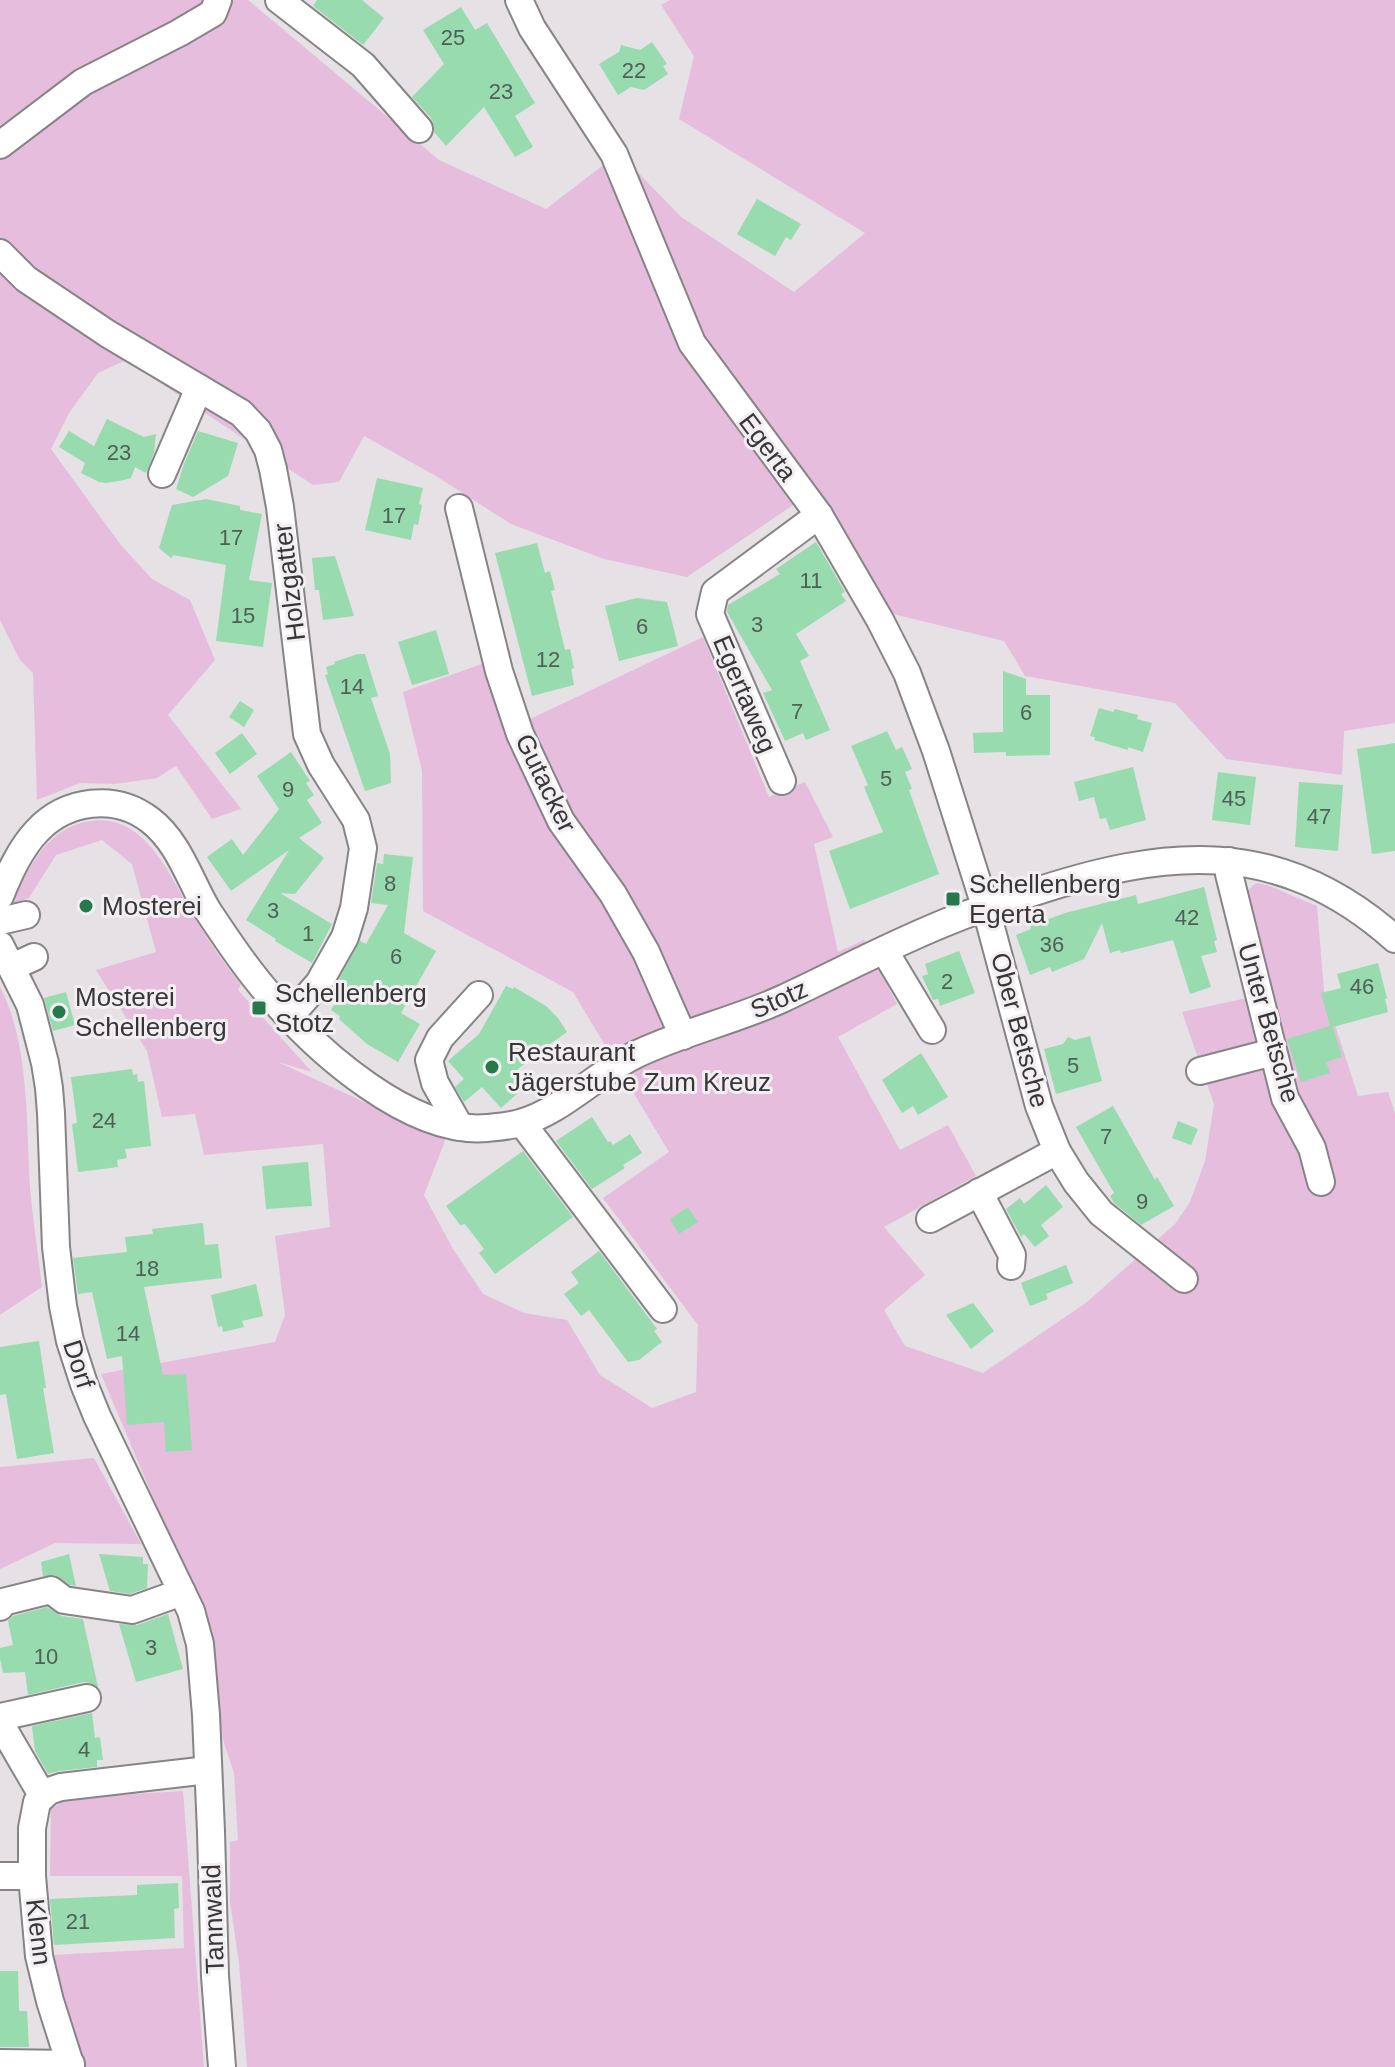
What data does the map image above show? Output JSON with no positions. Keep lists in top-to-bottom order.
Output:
{
  "streets": {
    "street": [
      "Egerta",
      "Holzgatter",
      "Egertaweg",
      "Gutacker",
      "Stotz",
      "Unter Betsche",
      "Ober Betsche",
      "Dorf",
      "Tannwald",
      "Klenn"
    ]
  },
  "crossings": [
    ["Egerta", "Egertaweg"],
    ["Egerta", "Stotz"],
    ["Egerta", "Ober Betsche"],
    ["Holzgatter", "Stotz"],
    ["Gutacker", "Stotz"],
    ["Stotz", "Unter Betsche"],
    ["Stotz", "Ober Betsche"],
    ["Dorf", "Tannwald"]
  ],
  "places": {
    "transit": ["Schellenberg Egerta", "Schellenberg Stotz"],
    "other": ["Mosterei", "Mosterei Schellenberg", "Restaurant Jägerstube Zum Kreuz"]
  },
  "house_numbers": [
    "25",
    "22",
    "23",
    "23",
    "17",
    "17",
    "11",
    "15",
    "3",
    "6",
    "12",
    "14",
    "7",
    "6",
    "5",
    "9",
    "45",
    "47",
    "8",
    "3",
    "42",
    "1",
    "36",
    "6",
    "2",
    "46",
    "5",
    "24",
    "7",
    "9",
    "18",
    "14",
    "3",
    "10",
    "4",
    "21"
  ]
}
